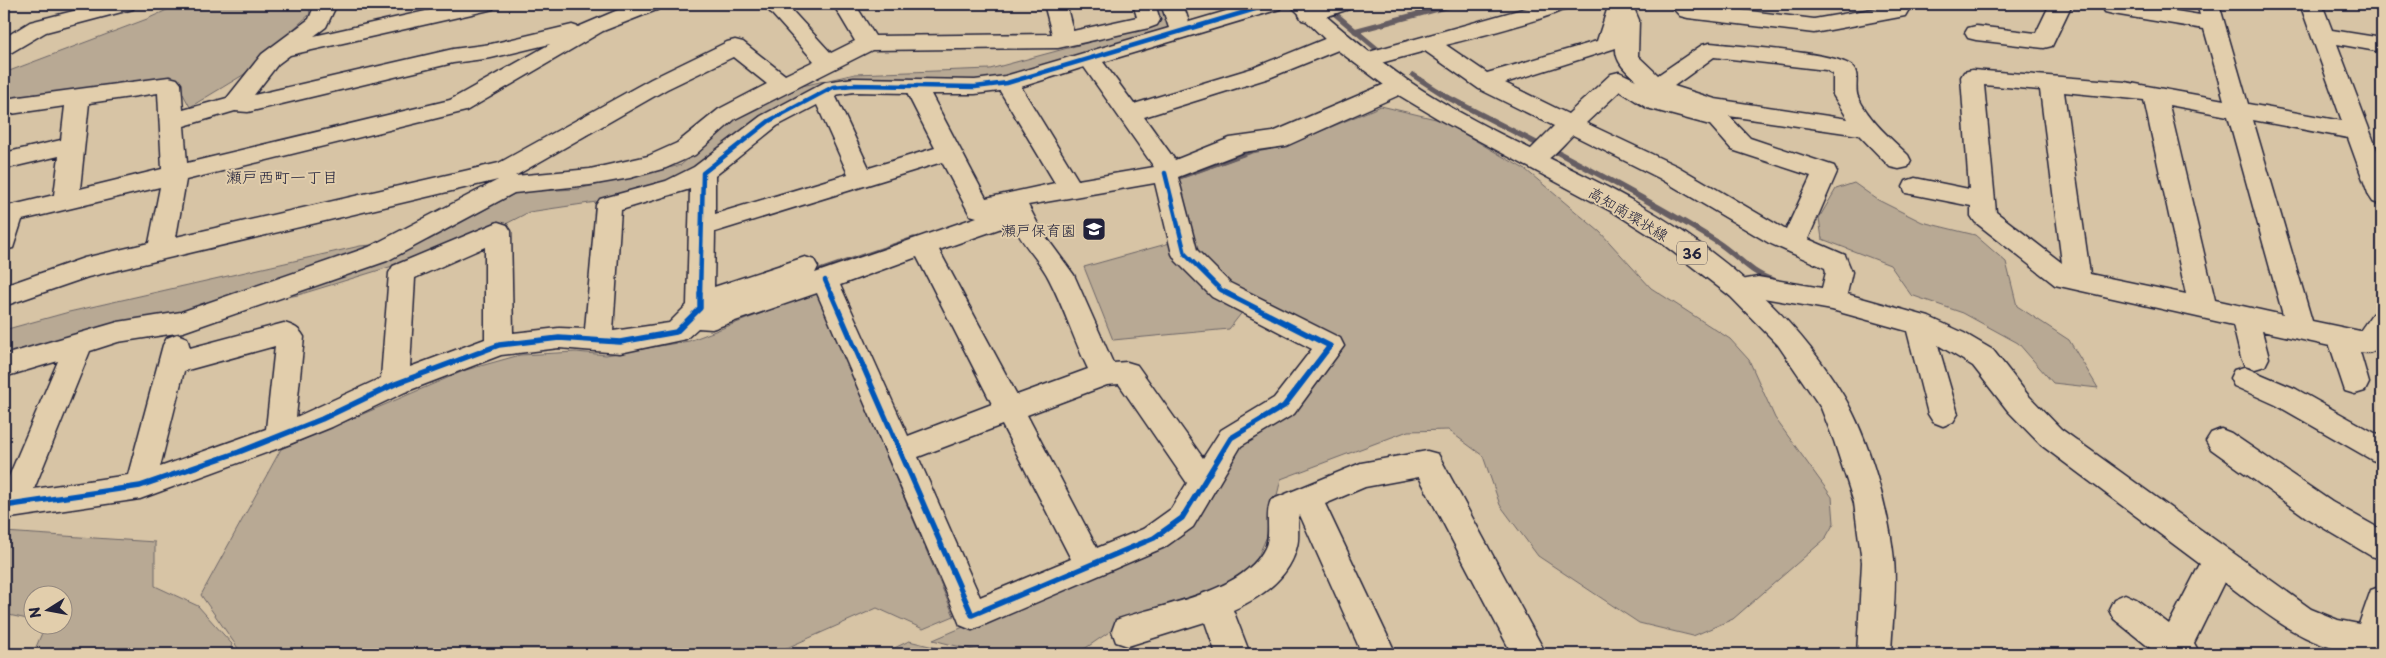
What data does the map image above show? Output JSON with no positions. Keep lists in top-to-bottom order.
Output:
{
  "streets": {
    "street": ["高知南環状線", "36"]
  },
  "districts": ["瀬戸西町一丁目"],
  "places": {
    "school or university": ["瀬戸保育園"]
  },
  "north": "left"
}
